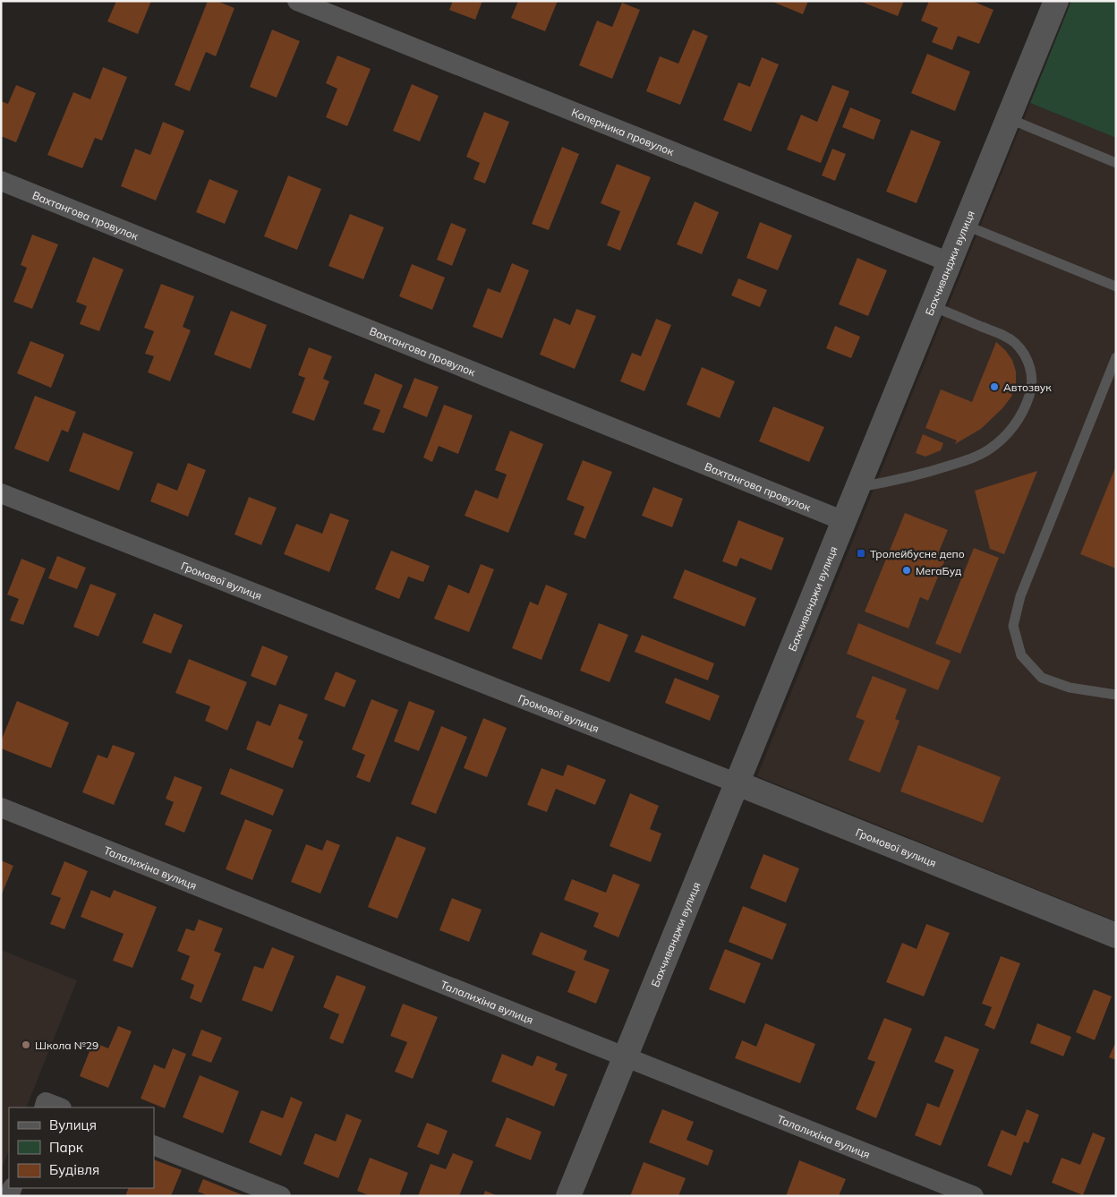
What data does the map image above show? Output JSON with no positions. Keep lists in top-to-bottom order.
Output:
{
  "streets": {
    "street": [
      "Коперника провулок",
      "Вахтангова провулок",
      "Бахчиванджи вулиця",
      "Громової вулиця",
      "Талалихіна вулиця"
    ]
  },
  "crossings": [
    ["Коперника провулок", "Бахчиванджи вулиця"],
    ["Вахтангова провулок", "Бахчиванджи вулиця"],
    ["Бахчиванджи вулиця", "Громової вулиця"],
    ["Бахчиванджи вулиця", "Талалихіна вулиця"]
  ],
  "places": {
    "other": ["Автозвук", "МегаБуд", "Школа №29"],
    "transit": ["Тролейбусне депо"]
  },
  "legend": ["Вулиця", "Парк", "Будівля"]
}
